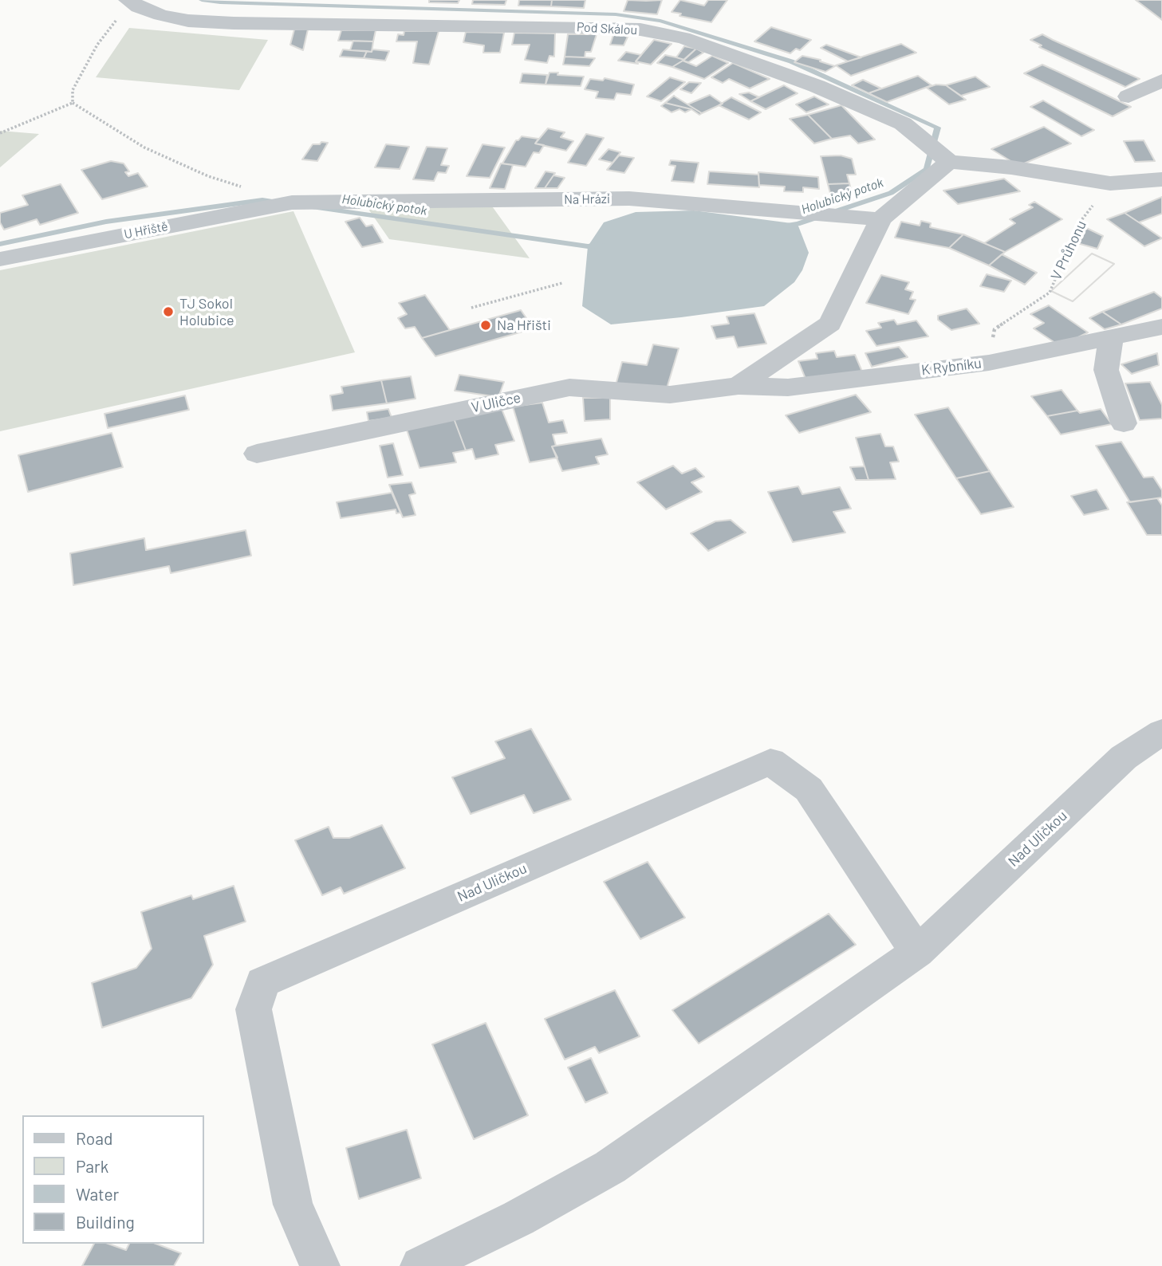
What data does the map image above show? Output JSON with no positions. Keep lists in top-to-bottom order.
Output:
{
  "streets": {
    "street": [
      "Pod Skálou",
      "Na Hrázi",
      "U Hřiště",
      "K Rybníku",
      "V Uličce",
      "Nad Uličkou"
    ],
    "path": ["V Průhonu"]
  },
  "crossings": [
    ["Na Hrázi", "U Hřiště"],
    ["V Průhonu", "K Rybníku"],
    ["K Rybníku", "V Uličce"]
  ],
  "water": ["Holubický potok"],
  "places": ["TJ Sokol Holubice", "Na Hřišti"],
  "legend": [
    "Road",
    "Park",
    "Water",
    "Building"
  ]
}
